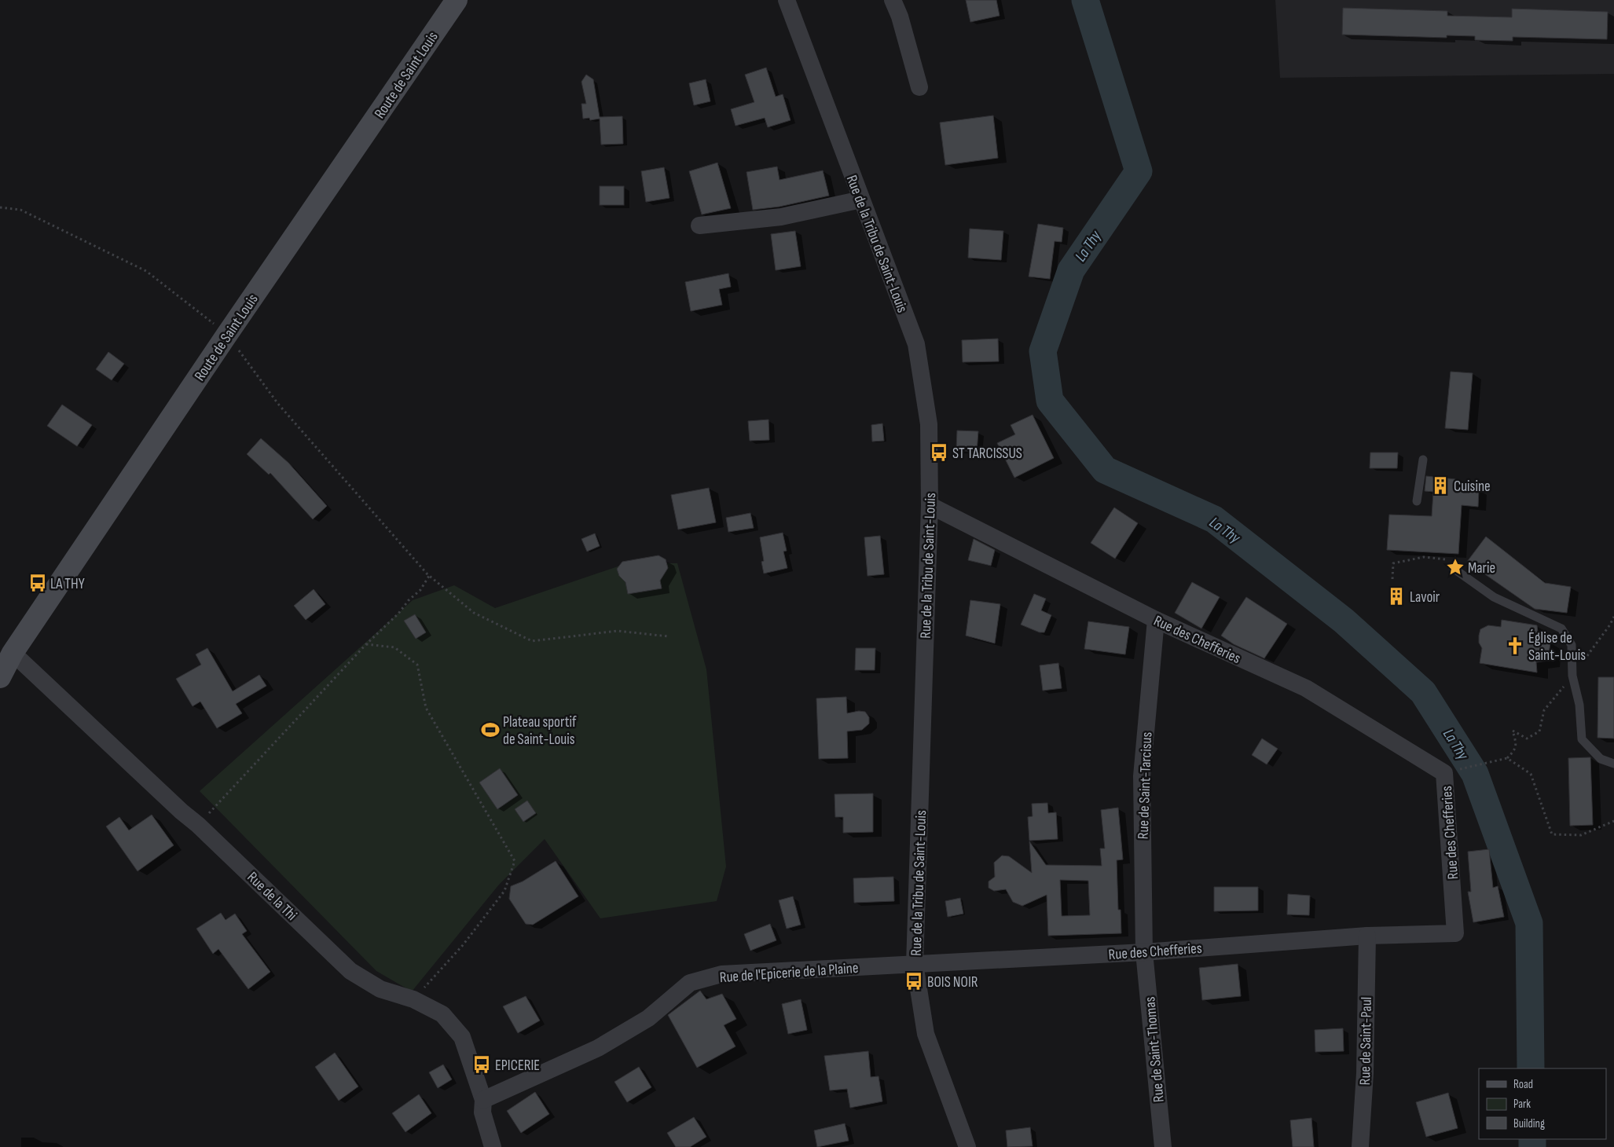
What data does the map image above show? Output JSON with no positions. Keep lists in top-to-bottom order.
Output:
{
  "streets": {
    "main road": ["Route de Saint Louis"],
    "street": [
      "Rue de la Tribu de Saint-Louis",
      "Rue des Chefferies",
      "Rue de Saint-Tarcisus",
      "Rue de la Thi",
      "Rue de l'Epicerie de la Plaine",
      "Rue de Saint-Paul",
      "Rue de Saint-Thomas"
    ]
  },
  "crossings": [
    ["Route de Saint Louis", "Rue de la Thi"],
    ["Rue de la Tribu de Saint-Louis", "Rue des Chefferies"],
    ["Rue de la Tribu de Saint-Louis", "Rue de l'Epicerie de la Plaine"],
    ["Rue des Chefferies", "Rue de Saint-Tarcisus"],
    ["Rue des Chefferies", "Rue de l'Epicerie de la Plaine"],
    ["Rue des Chefferies", "Rue de Saint-Paul"],
    ["Rue des Chefferies", "Rue de Saint-Thomas"],
    ["Rue de Saint-Tarcisus", "Rue de Saint-Thomas"],
    ["Rue de la Thi", "Rue de l'Epicerie de la Plaine"]
  ],
  "water": ["La Thy"],
  "places": {
    "bus stop": [
      "ST TARCISSUS",
      "LA THY",
      "BOIS NOIR",
      "EPICERIE"
    ],
    "building": ["Cuisine", "Lavoir"],
    "place": ["Marie"],
    "church": ["Église de Saint-Louis"],
    "sports": ["Plateau sportif de Saint-Louis"]
  },
  "legend": ["Road", "Park", "Building"]
}
